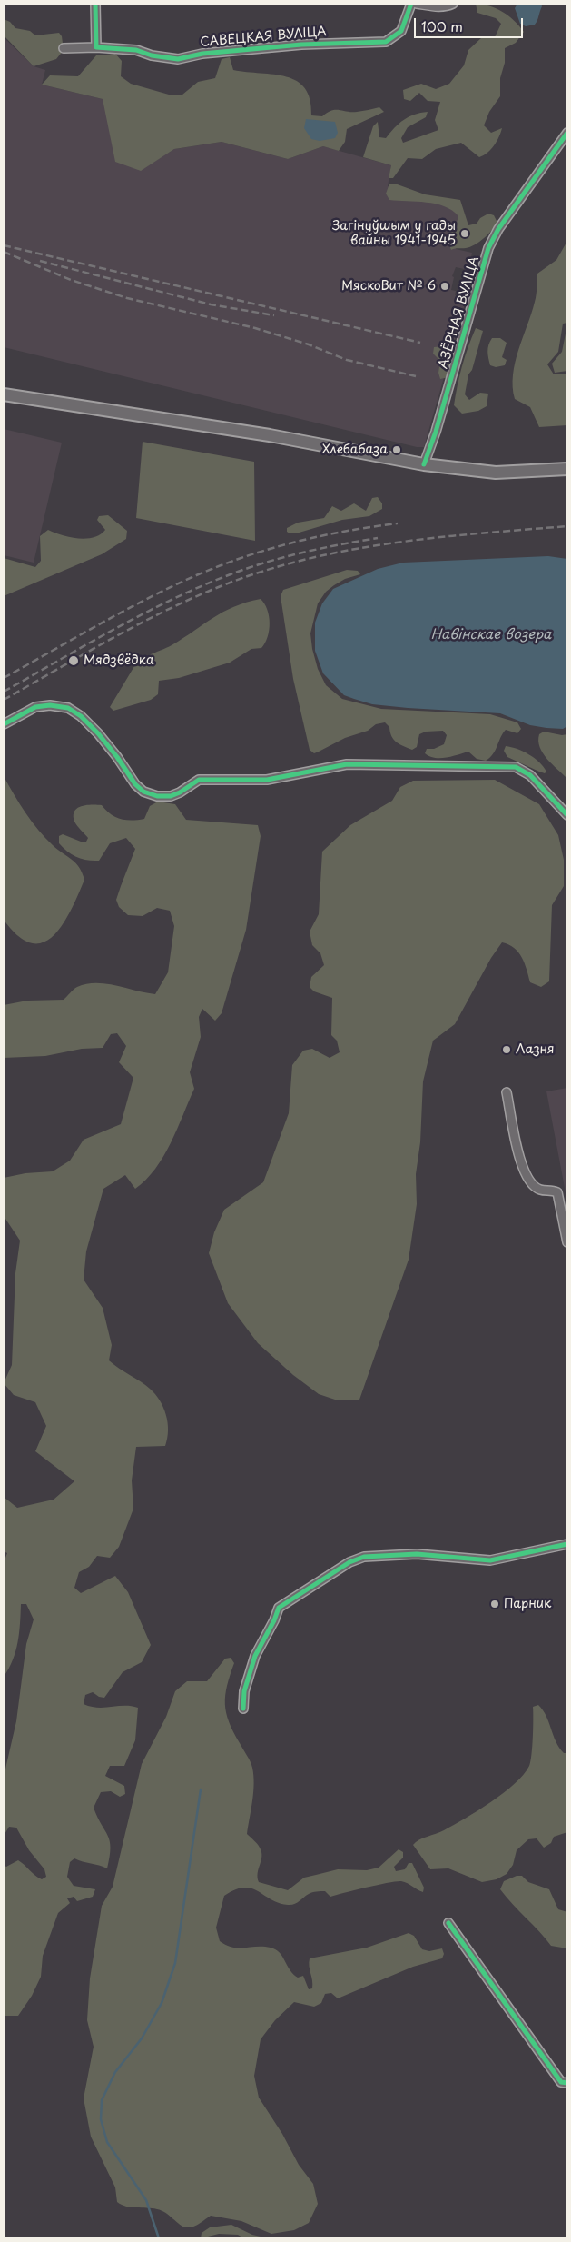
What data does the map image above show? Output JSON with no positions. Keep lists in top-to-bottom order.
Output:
{
  "streets": {
    "street": ["САВЕЦКАЯ ВУЛІЦА", "АЗЁРНАЯ ВУЛІЦА"]
  },
  "water": ["Навінскае возера"],
  "places": [
    "Загінуўшым у гады вайны 1941-1945",
    "МяскоВит № 6",
    "Хлебабаза",
    "Мядзвёдка",
    "Лазня",
    "Парник"
  ],
  "scale_bar": "100 m"
}
